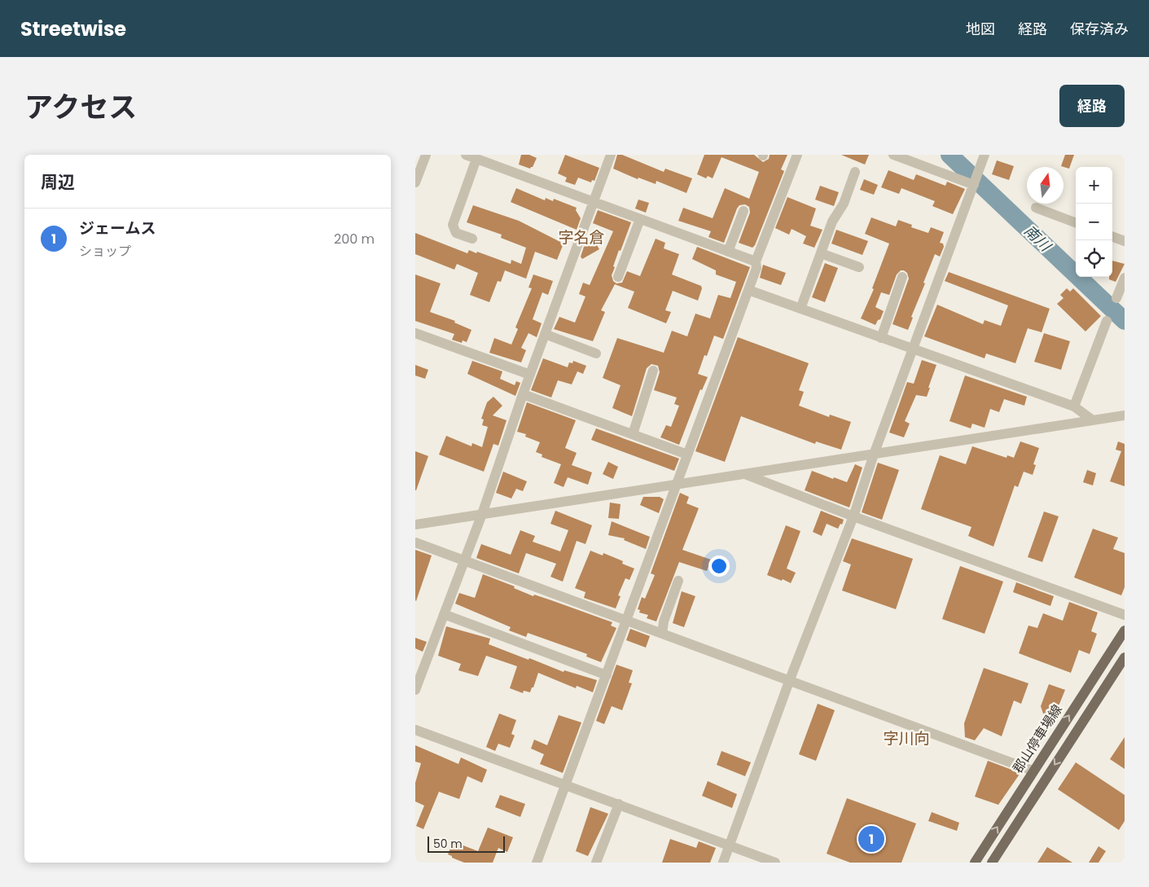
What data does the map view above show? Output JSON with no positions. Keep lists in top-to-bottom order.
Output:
{
  "streets": {
    "main road": ["郡山停車場線"]
  },
  "districts": ["字名倉", "字川向"],
  "water": ["南川"],
  "scale_bar": "50 m",
  "north": "top",
  "page": {
    "header": "Streetwise",
    "nav": ["地図", "経路", "保存済み"],
    "title": "アクセス",
    "buttons": "経路",
    "heading": "周辺",
    "map_buttons": ["+", "−"],
    "list": [
      {
        "mark": "1",
        "name": "ジェームス",
        "note": "ショップ",
        "value": "200 m"
      }
    ],
    "pins": "1",
    "scale": "50 m"
  }
}
